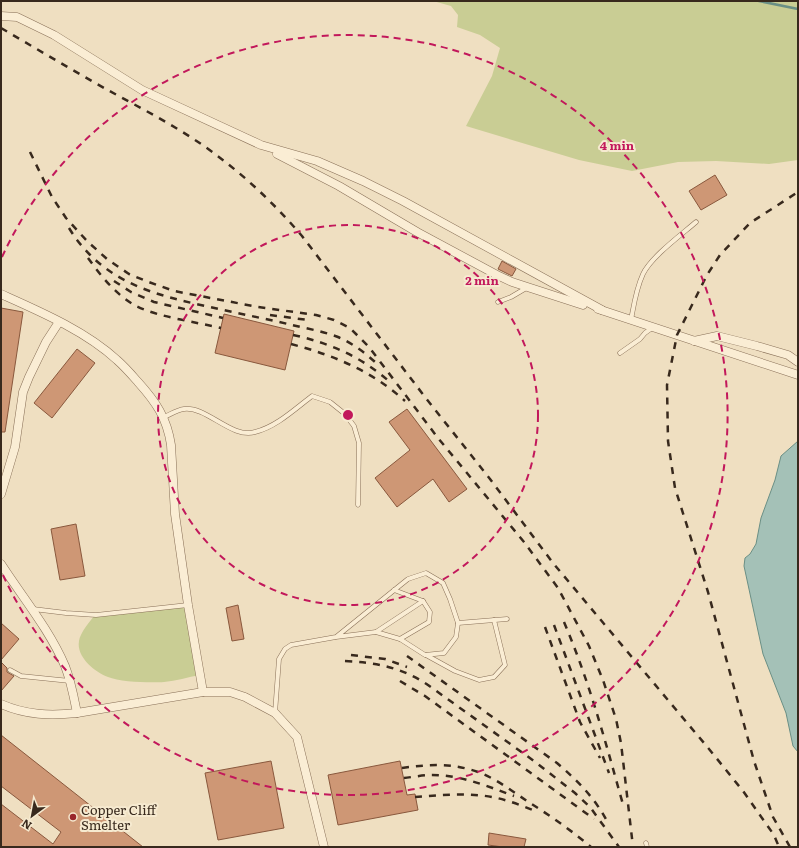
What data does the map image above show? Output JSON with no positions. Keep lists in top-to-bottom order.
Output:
{
  "places": ["Copper Cliff Smelter"],
  "north": "bottom left",
  "rings": ["4 min", "2 min"]
}
